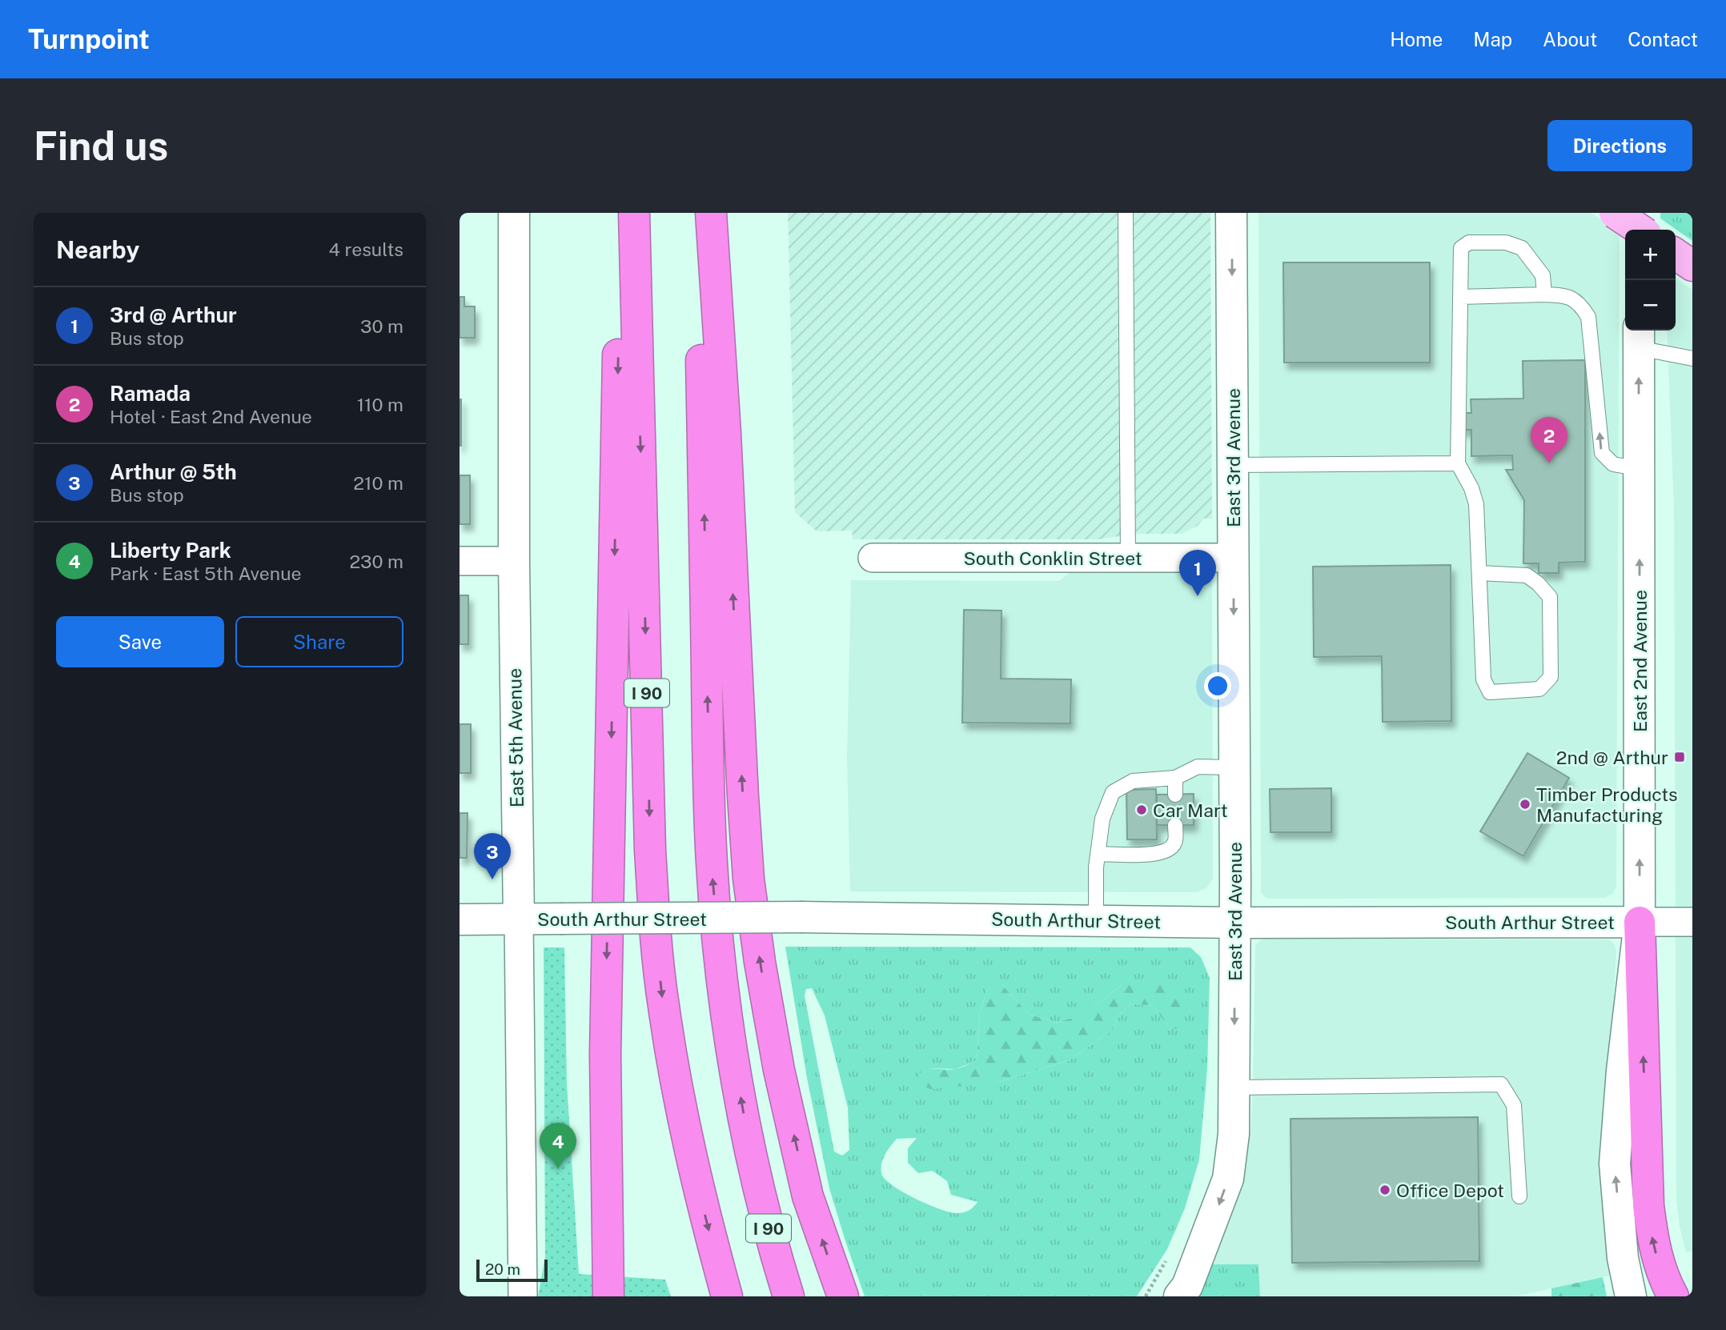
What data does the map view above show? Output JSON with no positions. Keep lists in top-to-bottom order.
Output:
{
  "streets": {
    "highway": ["I 90"],
    "main road": [
      "East 3rd Avenue",
      "East 2nd Avenue",
      "East 5th Avenue",
      "South Arthur Street"
    ],
    "street": ["South Conklin Street"]
  },
  "crossings": [
    ["East 3rd Avenue", "South Conklin Street"],
    ["East 3rd Avenue", "South Arthur Street"],
    ["East 2nd Avenue", "South Arthur Street"],
    ["East 5th Avenue", "South Arthur Street"]
  ],
  "one_way": ["East 3rd Avenue", "East 2nd Avenue"],
  "places": {
    "transit": ["2nd @ Arthur"],
    "other": ["Timber Products Manufacturing", "Car Mart", "Office Depot"]
  },
  "scale_bar": "20 m",
  "page": {
    "header": "Turnpoint",
    "nav": [
      "Home",
      "Map",
      "About",
      "Contact"
    ],
    "buttons": [
      "Directions",
      ["Save", "Share"]
    ],
    "title": "Find us",
    "heading": ["Nearby", "4 results"],
    "map_buttons": ["+", "−"],
    "list": [
      {
        "mark": "1",
        "name": "3rd @ Arthur",
        "note": "Bus stop",
        "value": "30 m"
      },
      {
        "mark": "2",
        "name": "Ramada",
        "note": "Hotel · East 2nd Avenue",
        "value": "110 m"
      },
      {
        "mark": "3",
        "name": "Arthur @ 5th",
        "note": "Bus stop",
        "value": "210 m"
      },
      {
        "mark": "4",
        "name": "Liberty Park",
        "note": "Park · East 5th Avenue",
        "value": "230 m"
      }
    ],
    "pins": [
      "2",
      "1",
      "3",
      "4"
    ],
    "scale": "20 m"
  }
}
